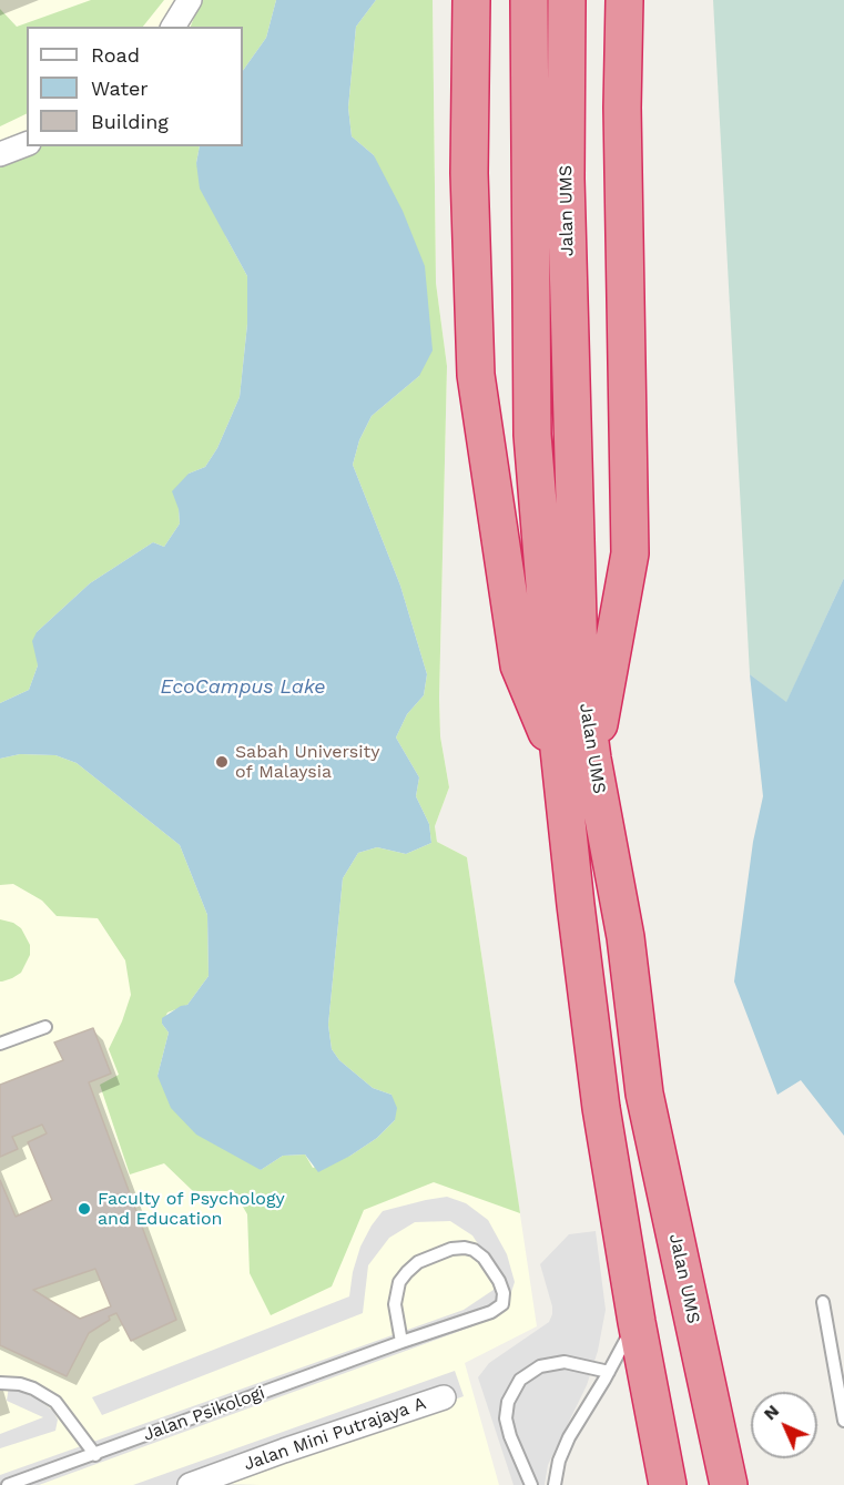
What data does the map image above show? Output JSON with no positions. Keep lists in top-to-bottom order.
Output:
{
  "streets": {
    "highway": ["Jalan UMS"],
    "street": ["Jalan Mini Putrajaya A"],
    "lane": ["Jalan Psikologi"]
  },
  "water": ["EcoCampus Lake"],
  "places": ["Sabah University of Malaysia", "Faculty of Psychology and Education"],
  "legend": ["Road", "Water", "Building"],
  "north": "top left"
}
